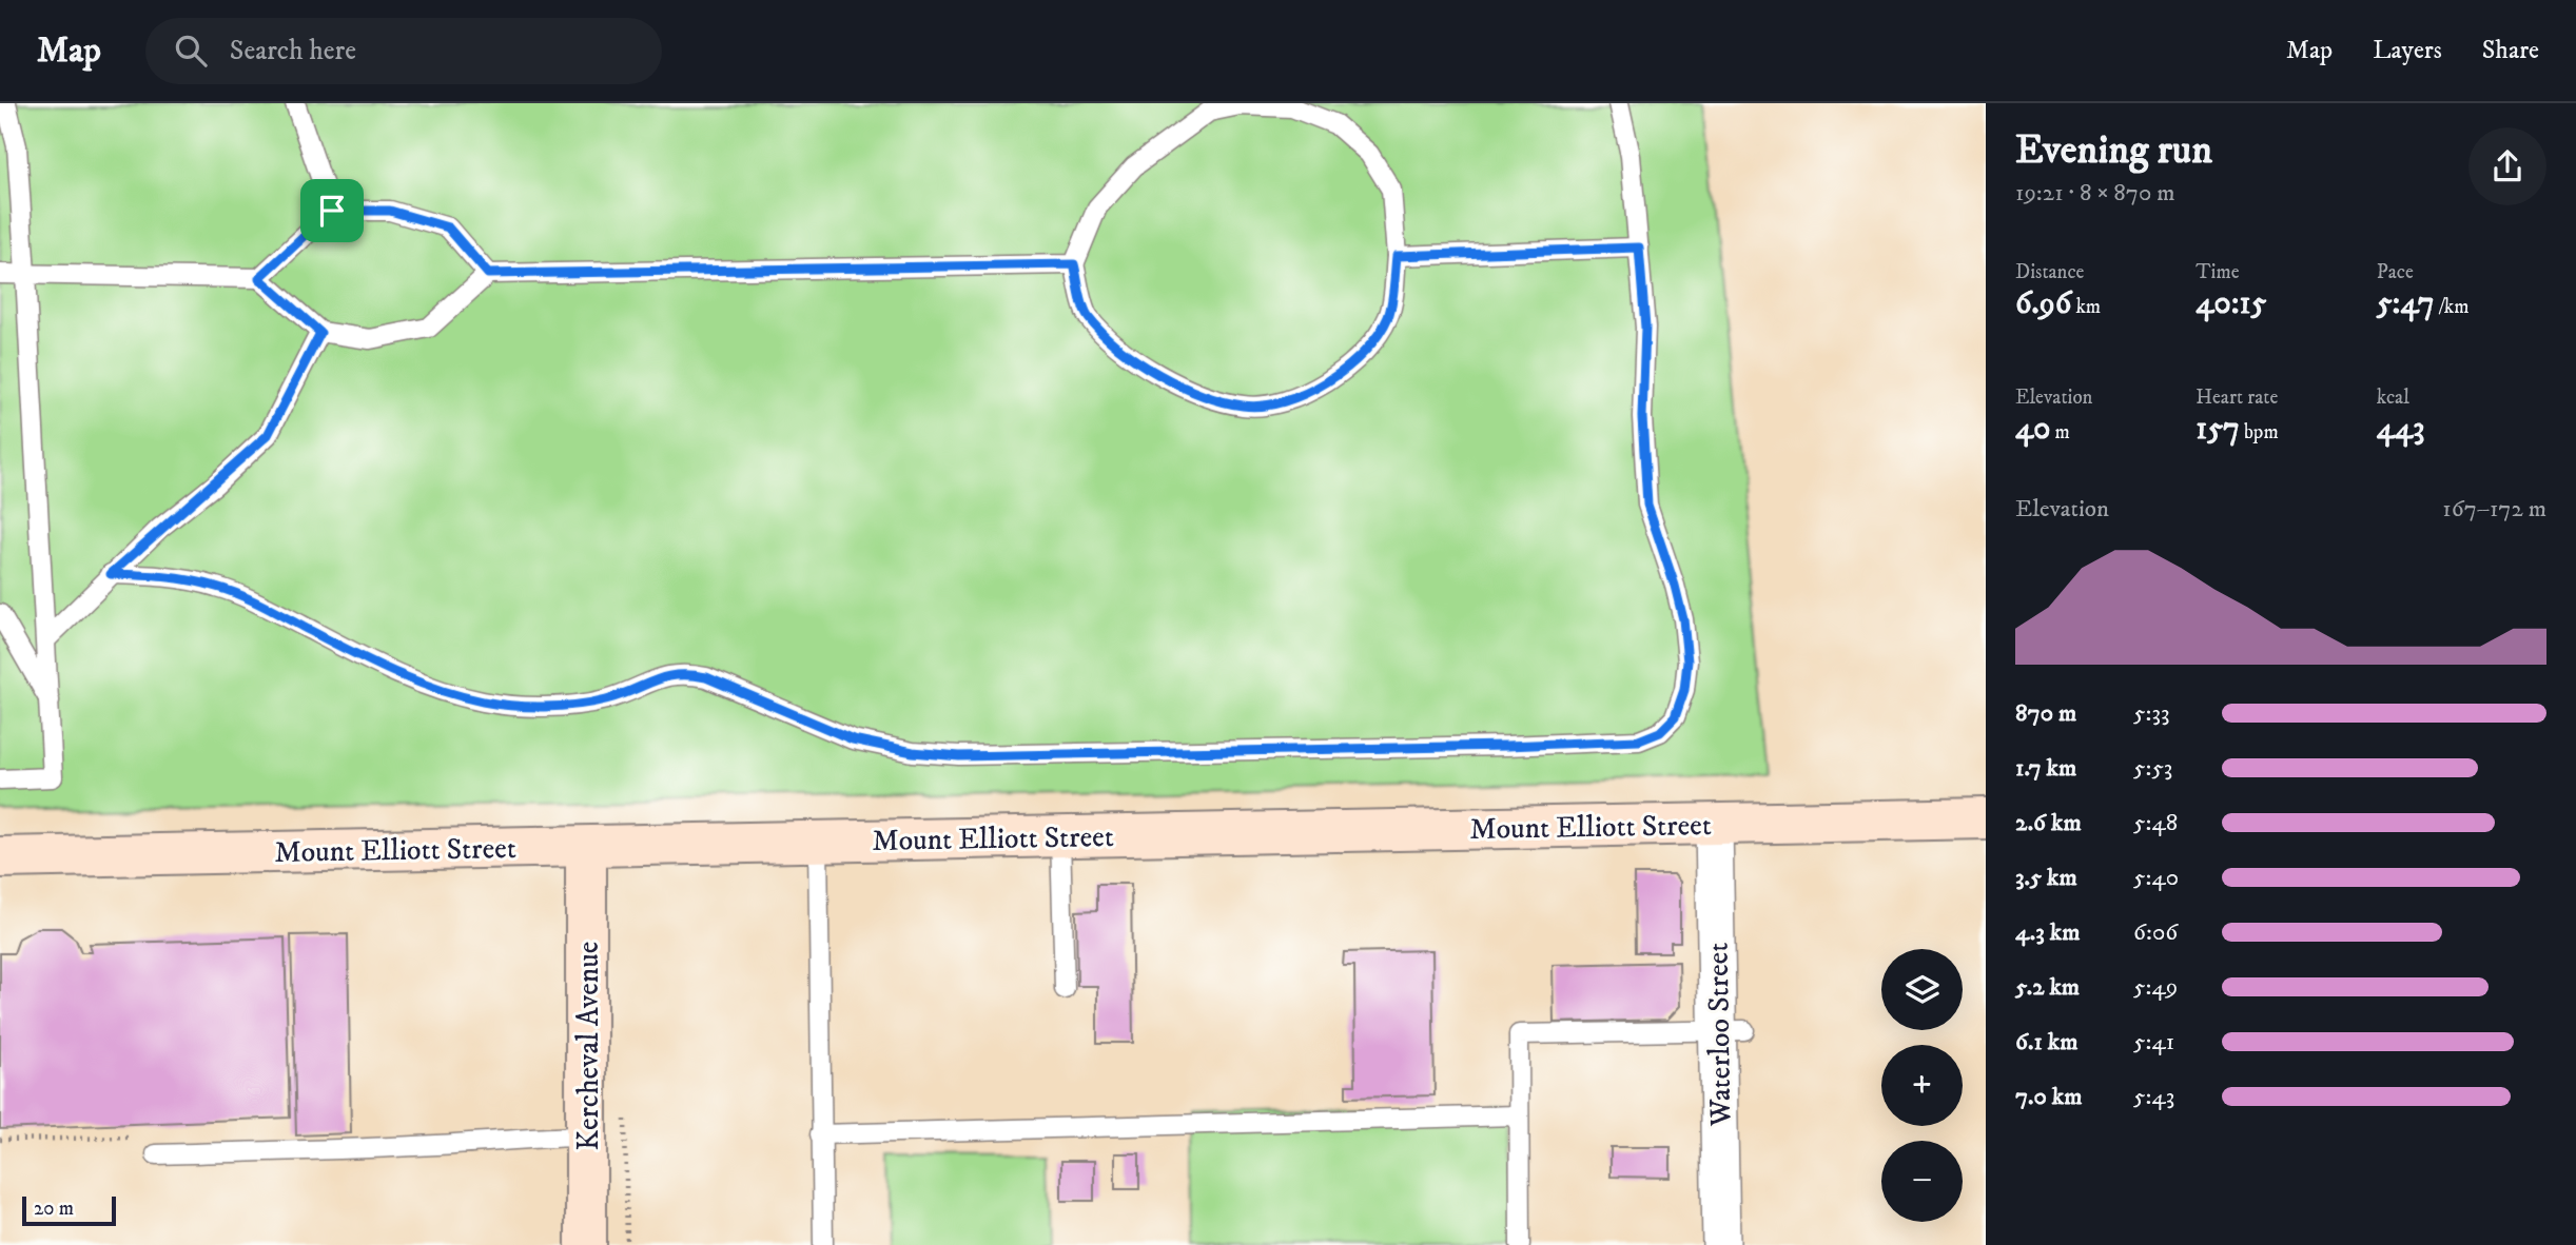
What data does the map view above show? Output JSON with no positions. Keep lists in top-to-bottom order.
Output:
{
  "streets": {
    "main road": ["Mount Elliott Street", "Kercheval Avenue"],
    "street": ["Waterloo Street"]
  },
  "crossings": [
    ["Mount Elliott Street", "Waterloo Street"],
    ["Mount Elliott Street", "Kercheval Avenue"]
  ],
  "scale_bar": "20 m",
  "page": {
    "header": "Map",
    "search": "Search here",
    "nav": ["Map", "Layers", "Share"],
    "heading": ["Evening run", "19:21 · 8 × 870 m"],
    "stats": [
      ["Distance", "6.96 km"],
      ["Time", "40:15"],
      ["Pace", "5:47 /km"],
      ["Elevation", "40 m"],
      ["Heart rate", "157 bpm"],
      ["kcal", "443"]
    ],
    "chart": ["Elevation", "167–172 m"],
    "list": [
      {
        "name": "870 m",
        "note": "5:33"
      },
      {
        "name": "1.7 km",
        "note": "5:53"
      },
      {
        "name": "2.6 km",
        "note": "5:48"
      },
      {
        "name": "3.5 km",
        "note": "5:40"
      },
      {
        "name": "4.3 km",
        "note": "6:06"
      },
      {
        "name": "5.2 km",
        "note": "5:49"
      },
      {
        "name": "6.1 km",
        "note": "5:41"
      },
      {
        "name": "7.0 km",
        "note": "5:43"
      }
    ],
    "map_buttons": ["+", "−"],
    "scale": "20 m"
  }
}
